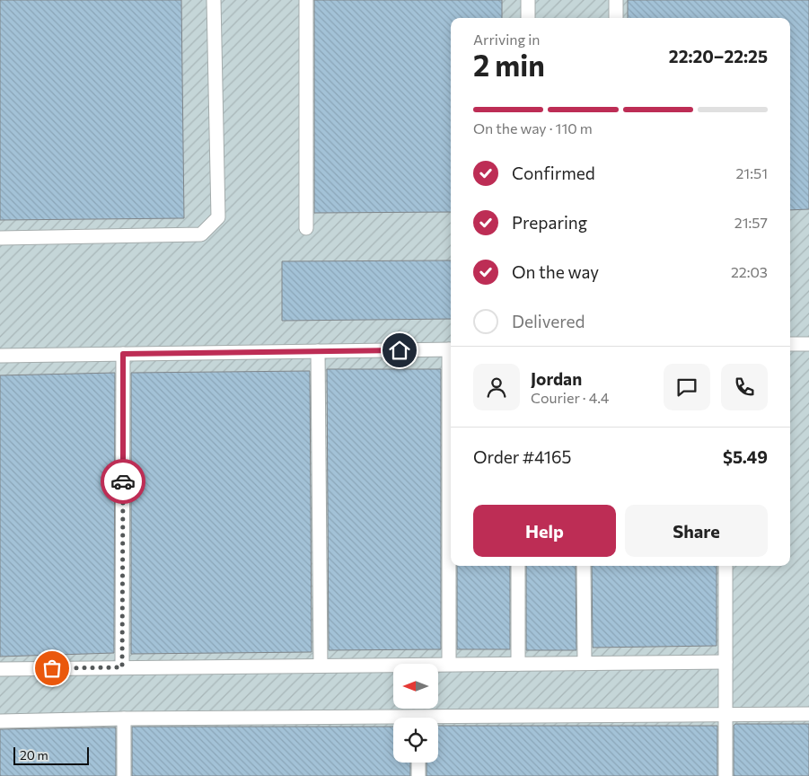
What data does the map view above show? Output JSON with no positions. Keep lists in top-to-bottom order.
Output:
{
  "scale_bar": "20 m",
  "north": "left",
  "page": {
    "heading": ["2 min", "Arriving in", "22:20–22:25"],
    "panel": [
      "Jordan",
      "Courier · 4.4",
      "Order #4165",
      "$5.49"
    ],
    "bar": "On the way · 110 m",
    "list": [
      ["Confirmed", "21:51"],
      ["Preparing", "21:57"],
      ["On the way", "22:03"],
      "Delivered"
    ],
    "buttons": ["Help", "Share"],
    "scale": "20 m"
  }
}
